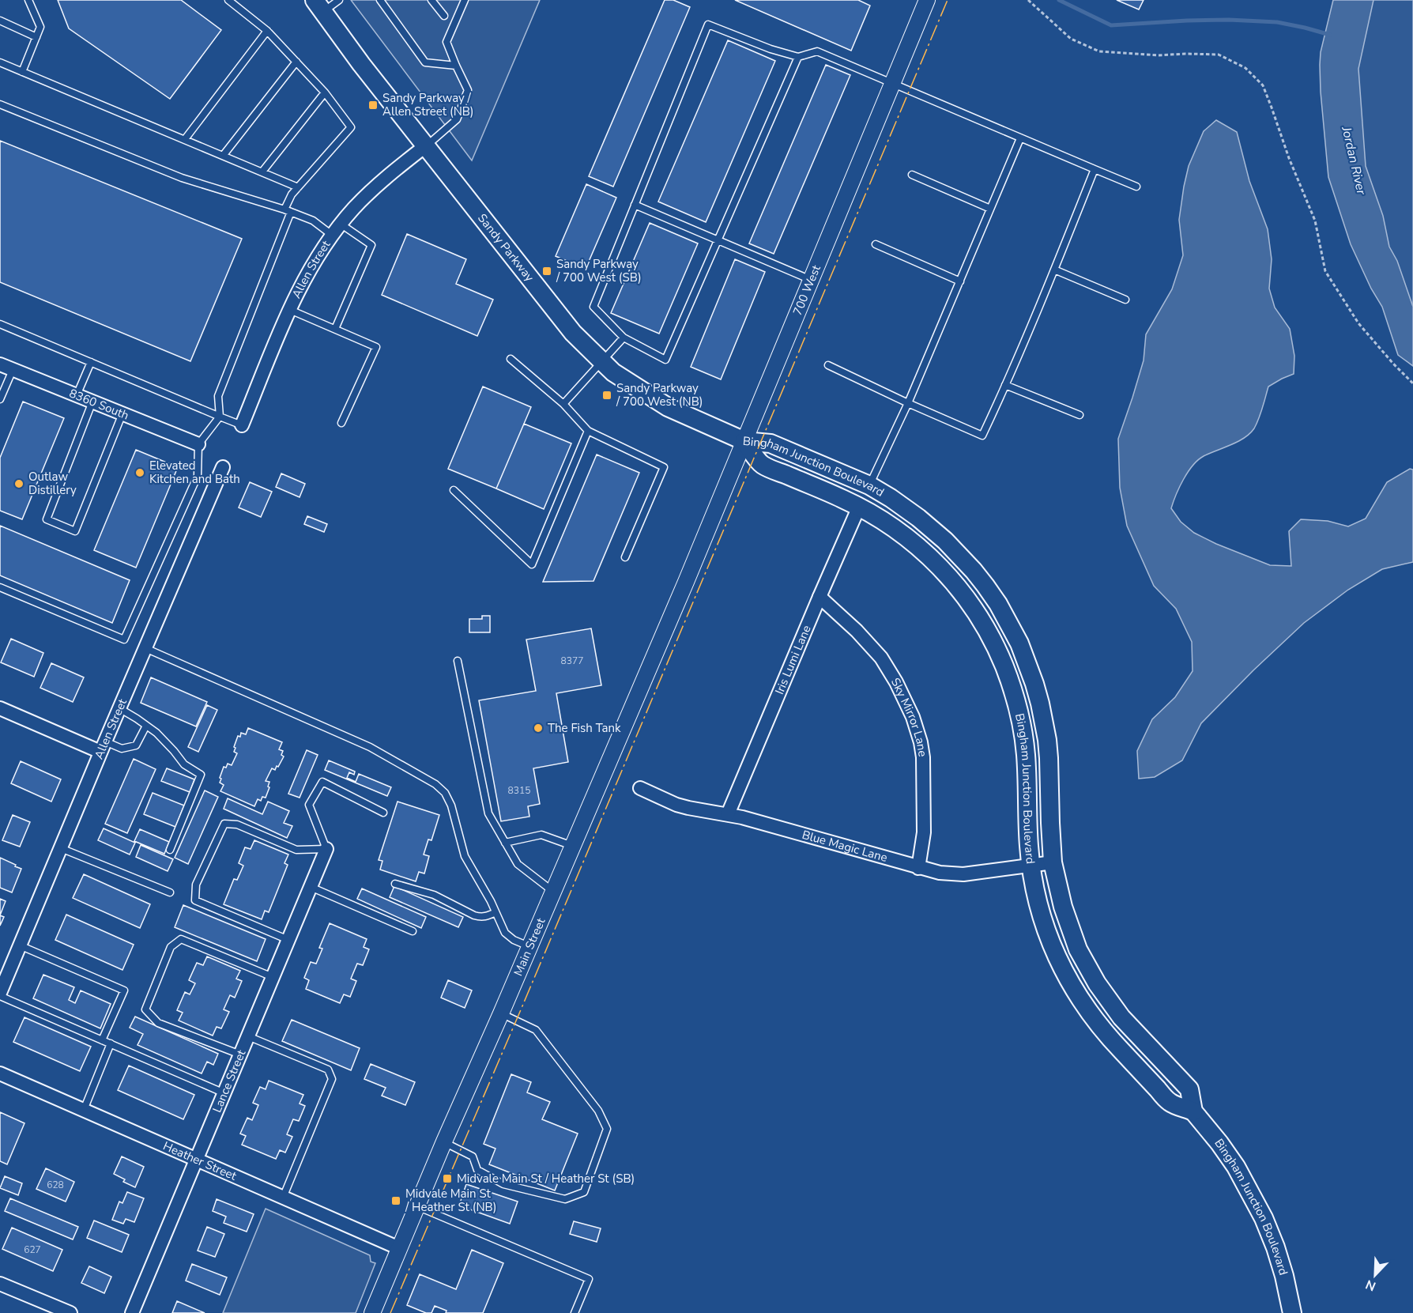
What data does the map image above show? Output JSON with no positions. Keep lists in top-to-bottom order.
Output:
{
  "streets": {
    "main road": ["Sandy Parkway", "Bingham Junction Boulevard"],
    "street": [
      "Allen Street",
      "700 West",
      "8360 South",
      "Iris Lumi Lane",
      "Sky Mirror Lane",
      "Blue Magic Lane",
      "Main Street",
      "Lance Street",
      "Heather Street"
    ]
  },
  "crossings": [
    ["Sandy Parkway", "Allen Street"],
    ["Sandy Parkway", "700 West"],
    ["Sandy Parkway", "Bingham Junction Boulevard"],
    ["700 West", "Bingham Junction Boulevard"],
    ["700 West", "Main Street"],
    ["Bingham Junction Boulevard", "Iris Lumi Lane"],
    ["Bingham Junction Boulevard", "Blue Magic Lane"],
    ["Iris Lumi Lane", "Sky Mirror Lane"],
    ["Iris Lumi Lane", "Blue Magic Lane"],
    ["Sky Mirror Lane", "Blue Magic Lane"],
    ["Main Street", "Heather Street"],
    ["Lance Street", "Heather Street"]
  ],
  "water": ["Jordan River"],
  "places": {
    "transit": [
      "Sandy Parkway / Allen Street (NB)",
      "Sandy Parkway / 700 West (SB)",
      "Sandy Parkway / 700 West (NB)",
      "Midvale Main St / Heather St (SB)",
      "Midvale Main St / Heather St (NB)"
    ],
    "other": ["Elevated Kitchen and Bath", "Outlaw Distillery", "The Fish Tank"]
  },
  "house_numbers": [
    "8377",
    "8315",
    "628",
    "627"
  ],
  "north": "bottom left"
}
